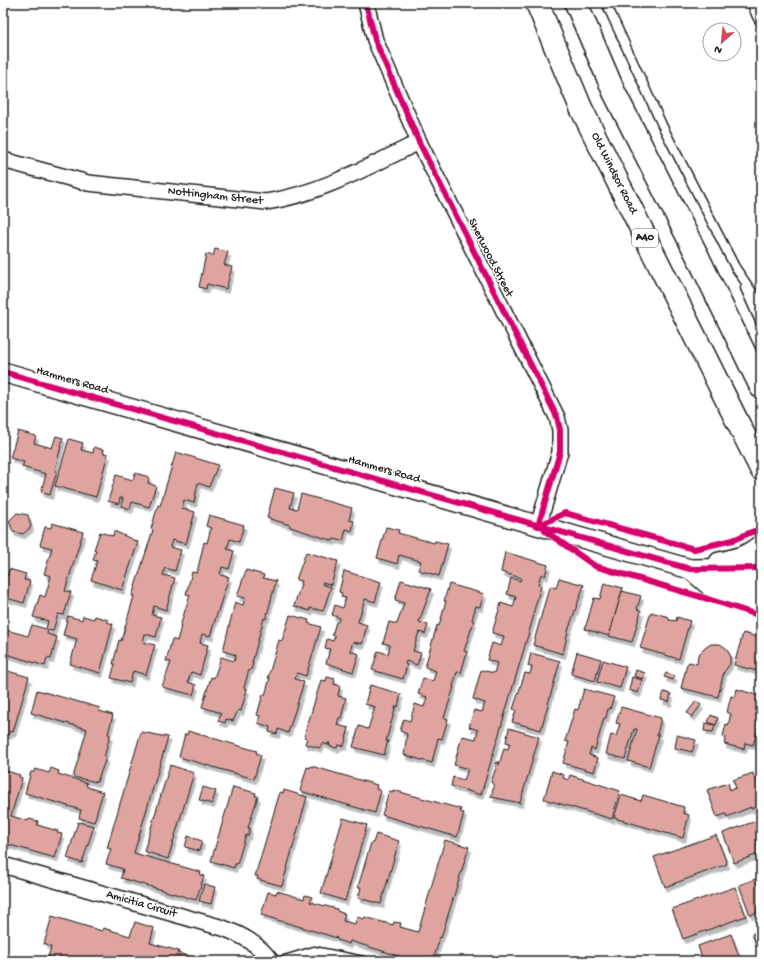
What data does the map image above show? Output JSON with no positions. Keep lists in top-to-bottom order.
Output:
{
  "streets": {
    "highway": ["Old Windsor Road", "A40"],
    "street": [
      "Nottingham Street",
      "Sherwood Street",
      "Hammers Road",
      "Amicitia Circuit"
    ]
  },
  "crossings": [
    ["Nottingham Street", "Sherwood Street"],
    ["Sherwood Street", "Hammers Road"]
  ],
  "north": "bottom left"
}
